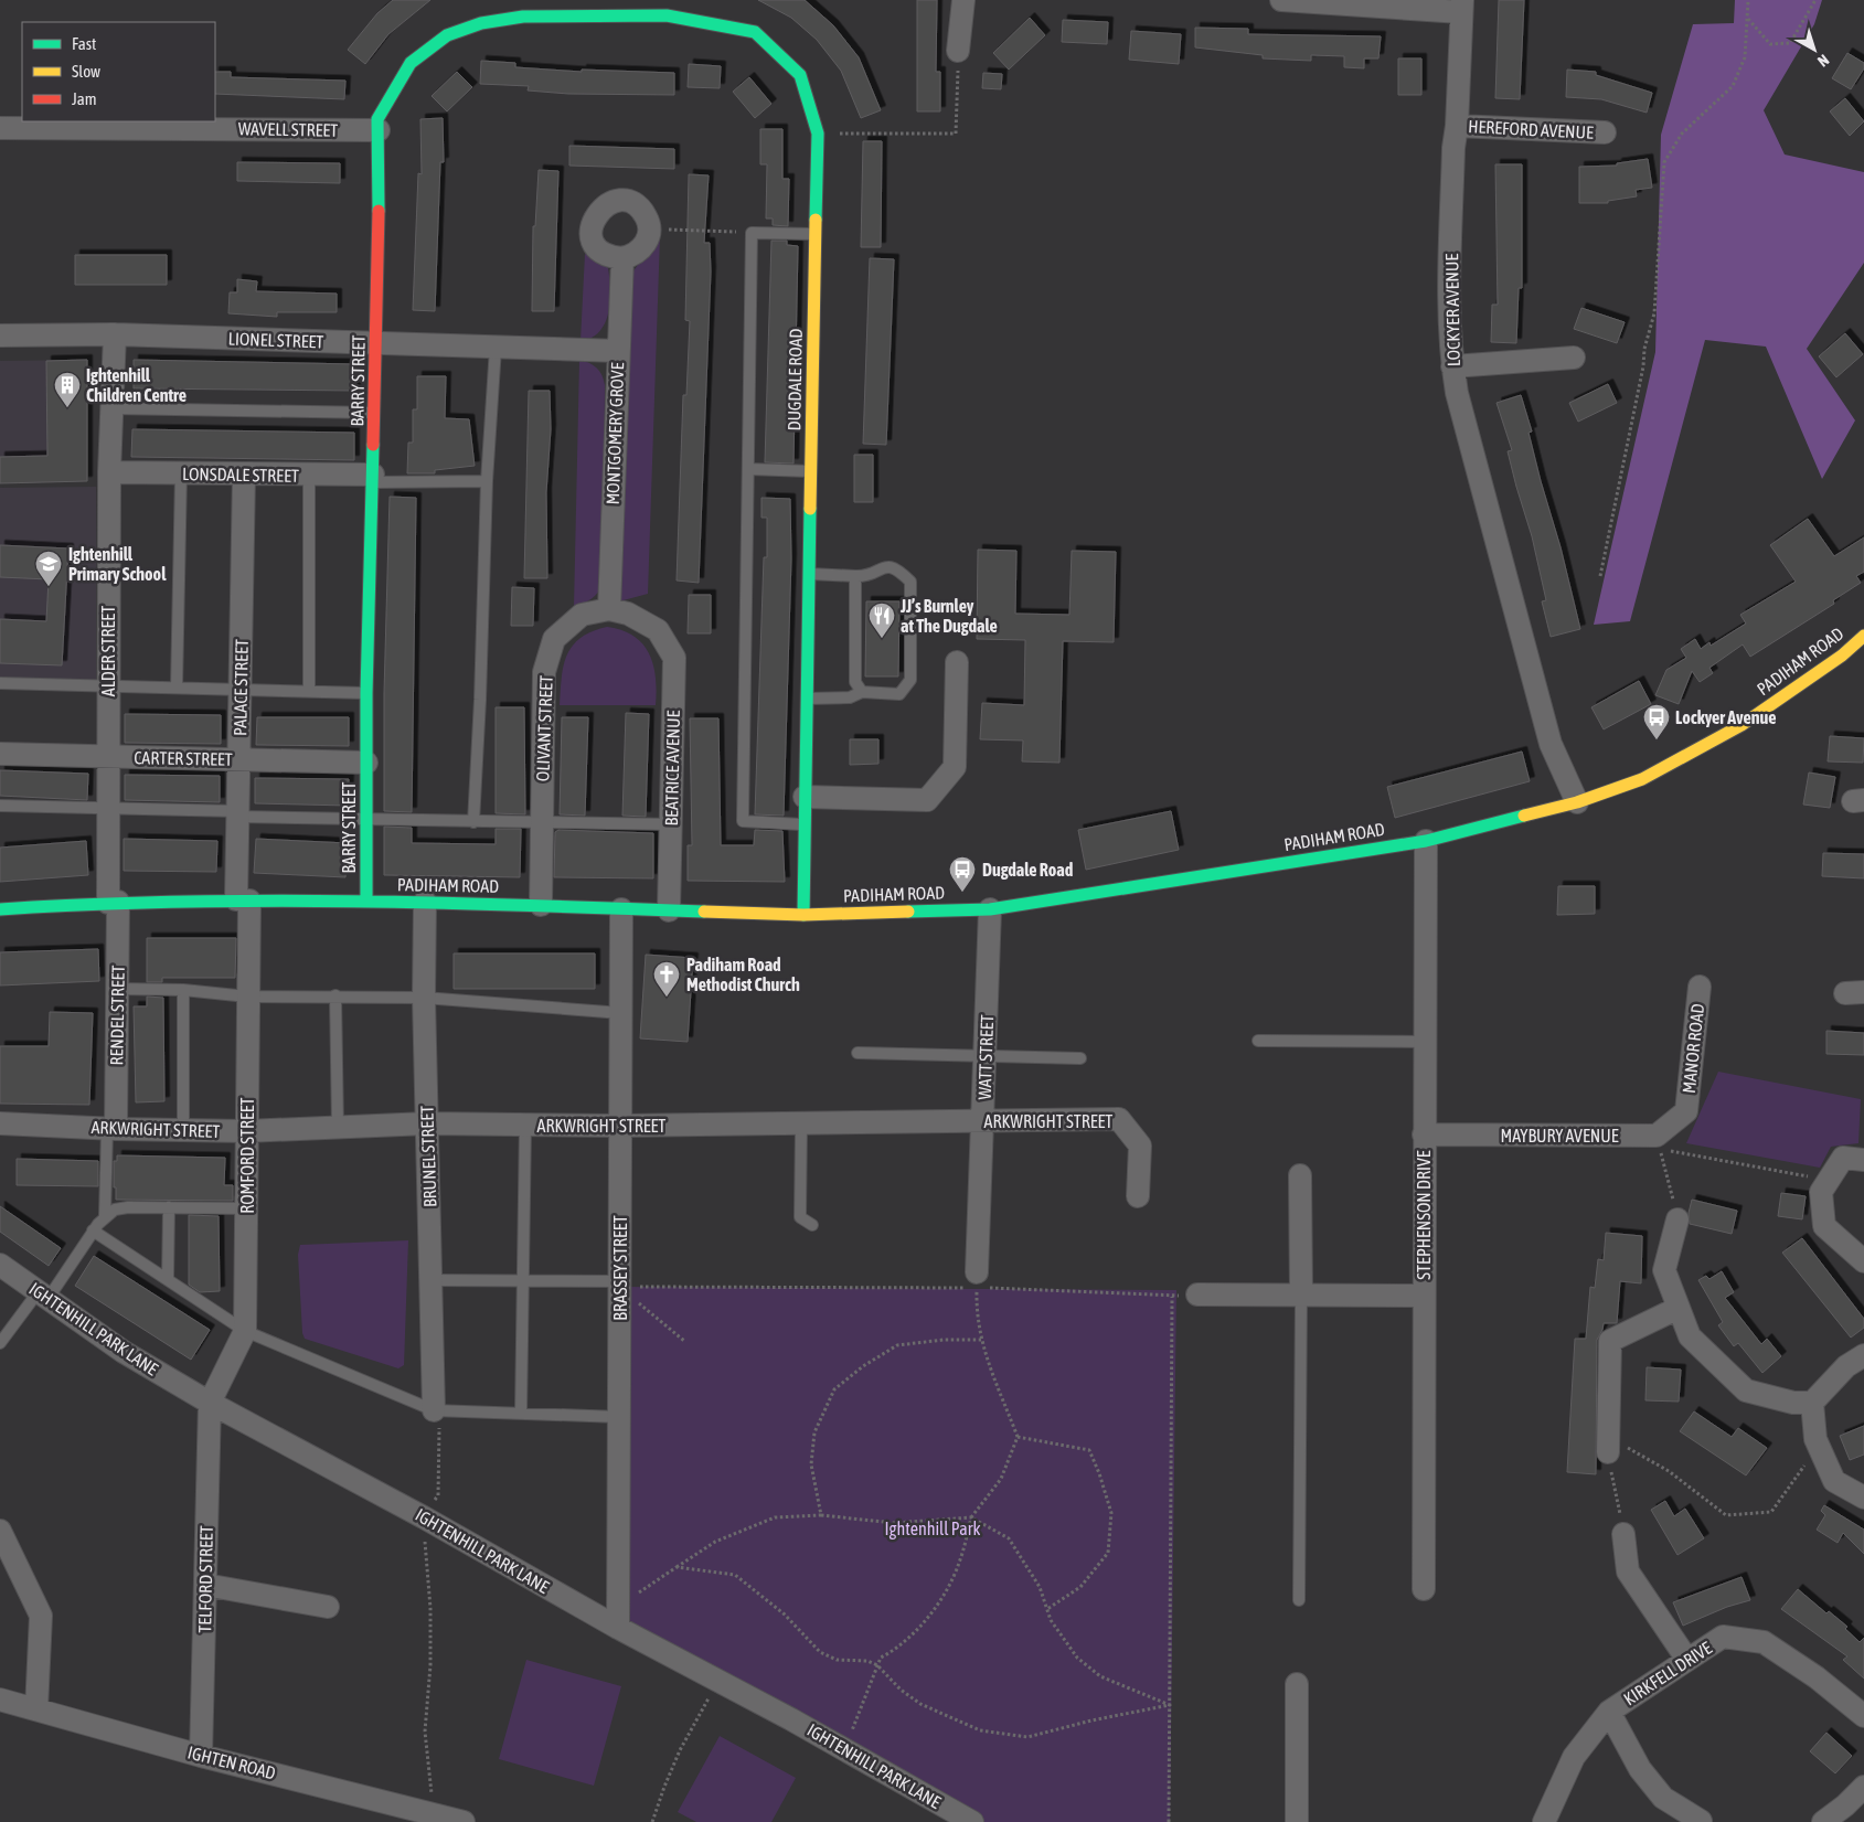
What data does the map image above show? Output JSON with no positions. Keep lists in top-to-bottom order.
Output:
{
  "streets": {
    "street": [
      "WAVELL STREET",
      "HEREFORD AVENUE",
      "LOCKYER AVENUE",
      "LIONEL STREET",
      "DUGDALE ROAD",
      "BARRY STREET",
      "MONTGOMERY GROVE",
      "LONSDALE STREET",
      "ALDER STREET",
      "PADIHAM ROAD",
      "PALACE STREET",
      "OLIVANT STREET",
      "CARTER STREET",
      "BEATRICE AVENUE",
      "RENDEL STREET",
      "MANOR ROAD",
      "WATT STREET",
      "ARKWRIGHT STREET",
      "MAYBURY AVENUE",
      "ROMFORD STREET",
      "BRUNEL STREET",
      "STEPHENSON DRIVE",
      "BRASSEY STREET",
      "IGHTENHILL PARK LANE",
      "TELFORD STREET",
      "KIRKFELL DRIVE",
      "IGHTEN ROAD"
    ]
  },
  "crossings": [
    ["WAVELL STREET", "BARRY STREET"],
    ["HEREFORD AVENUE", "LOCKYER AVENUE"],
    ["LOCKYER AVENUE", "PADIHAM ROAD"],
    ["LIONEL STREET", "BARRY STREET"],
    ["LIONEL STREET", "MONTGOMERY GROVE"],
    ["LIONEL STREET", "ALDER STREET"],
    ["DUGDALE ROAD", "BARRY STREET"],
    ["DUGDALE ROAD", "PADIHAM ROAD"],
    ["BARRY STREET", "LONSDALE STREET"],
    ["BARRY STREET", "PADIHAM ROAD"],
    ["BARRY STREET", "CARTER STREET"],
    ["MONTGOMERY GROVE", "OLIVANT STREET"],
    ["LONSDALE STREET", "ALDER STREET"],
    ["LONSDALE STREET", "PALACE STREET"],
    ["ALDER STREET", "PADIHAM ROAD"],
    ["ALDER STREET", "CARTER STREET"],
    ["ALDER STREET", "RENDEL STREET"],
    ["PADIHAM ROAD", "PALACE STREET"],
    ["PADIHAM ROAD", "OLIVANT STREET"],
    ["PADIHAM ROAD", "BEATRICE AVENUE"],
    ["PADIHAM ROAD", "RENDEL STREET"],
    ["PADIHAM ROAD", "WATT STREET"],
    ["PADIHAM ROAD", "ROMFORD STREET"],
    ["PADIHAM ROAD", "BRUNEL STREET"],
    ["PADIHAM ROAD", "STEPHENSON DRIVE"],
    ["PADIHAM ROAD", "BRASSEY STREET"],
    ["PALACE STREET", "CARTER STREET"],
    ["PALACE STREET", "ROMFORD STREET"],
    ["OLIVANT STREET", "BEATRICE AVENUE"],
    ["RENDEL STREET", "ARKWRIGHT STREET"],
    ["MANOR ROAD", "MAYBURY AVENUE"],
    ["WATT STREET", "ARKWRIGHT STREET"],
    ["ARKWRIGHT STREET", "ROMFORD STREET"],
    ["ARKWRIGHT STREET", "BRUNEL STREET"],
    ["ARKWRIGHT STREET", "BRASSEY STREET"],
    ["MAYBURY AVENUE", "STEPHENSON DRIVE"],
    ["ROMFORD STREET", "IGHTENHILL PARK LANE"],
    ["ROMFORD STREET", "TELFORD STREET"],
    ["BRASSEY STREET", "IGHTENHILL PARK LANE"],
    ["IGHTENHILL PARK LANE", "TELFORD STREET"],
    ["TELFORD STREET", "IGHTEN ROAD"]
  ],
  "parks": ["Ightenhill Park"],
  "places": {
    "building": ["Ightenhill Children Centre"],
    "school or university": ["Ightenhill Primary School"],
    "restaurant": ["JJ’s Burnley at The Dugdale"],
    "bus stop": ["Lockyer Avenue", "Dugdale Road"],
    "church": ["Padiham Road Methodist Church"]
  },
  "legend": ["Fast", "Slow", "Jam"],
  "north": "bottom right"
}
